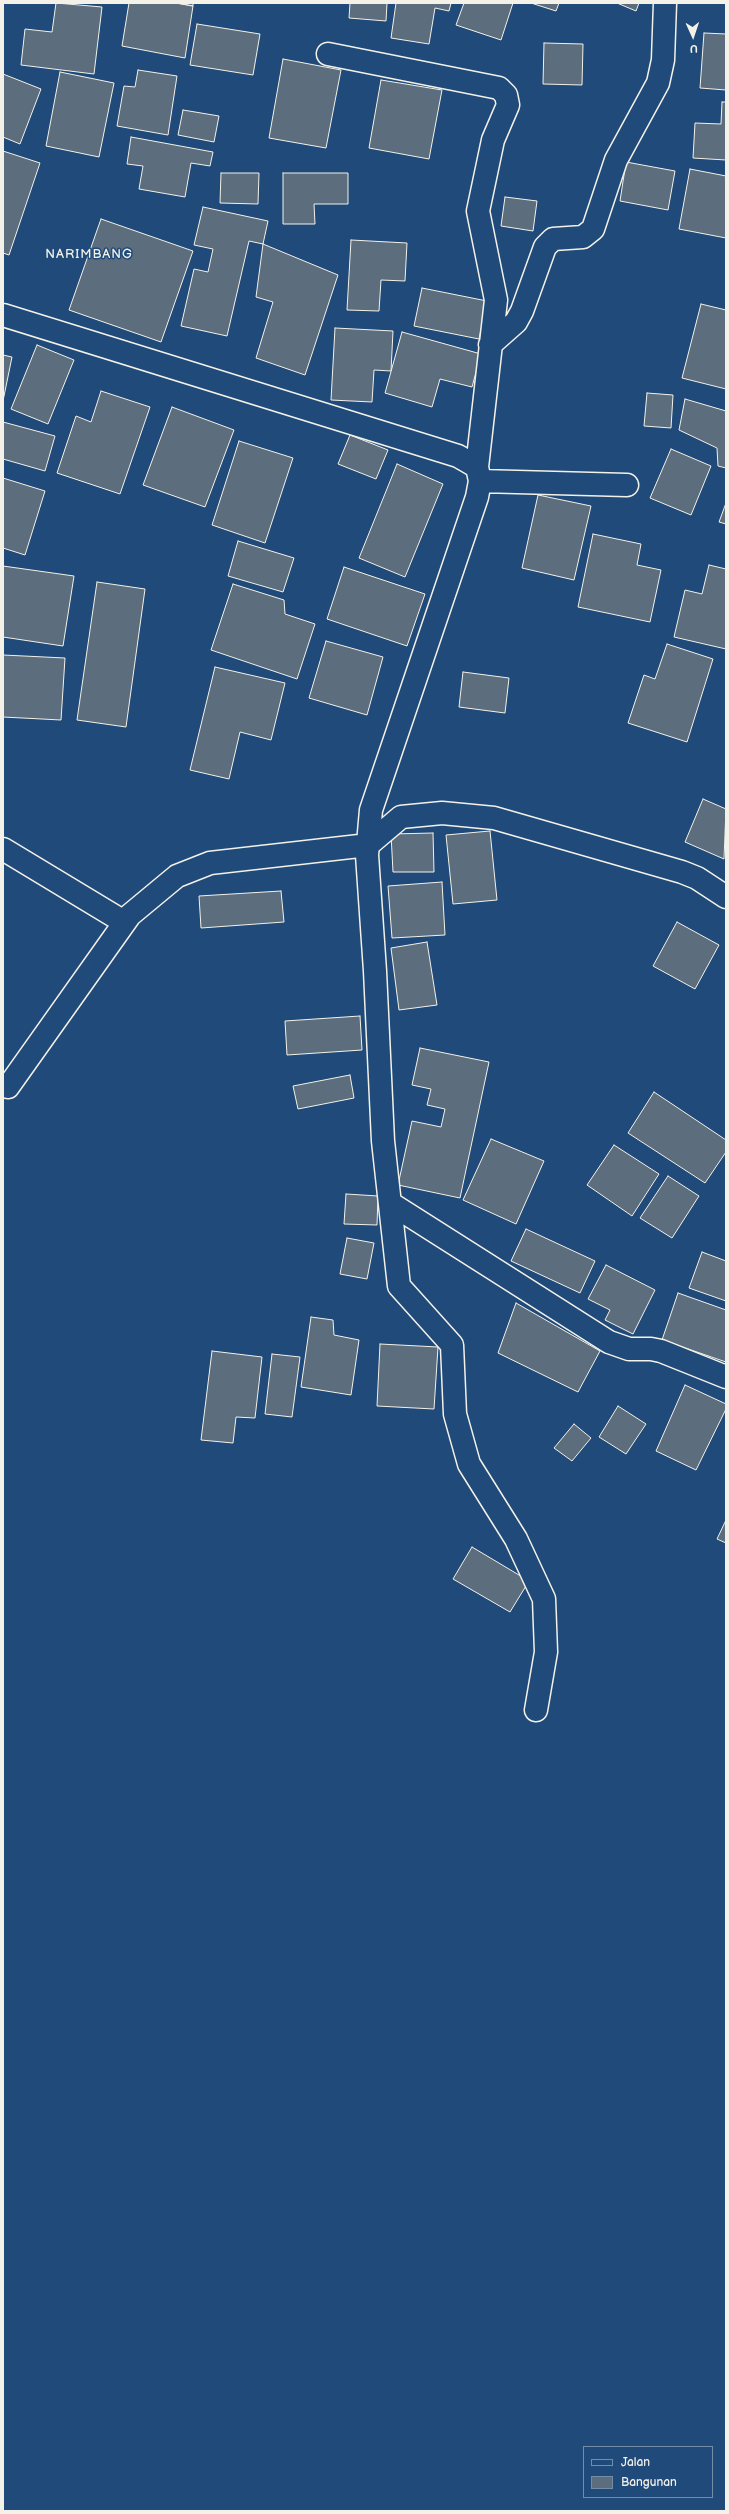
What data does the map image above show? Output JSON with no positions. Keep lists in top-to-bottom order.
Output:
{
  "districts": ["NARIMBANG"],
  "legend": ["Jalan", "Bangunan"],
  "north": "bottom"
}
